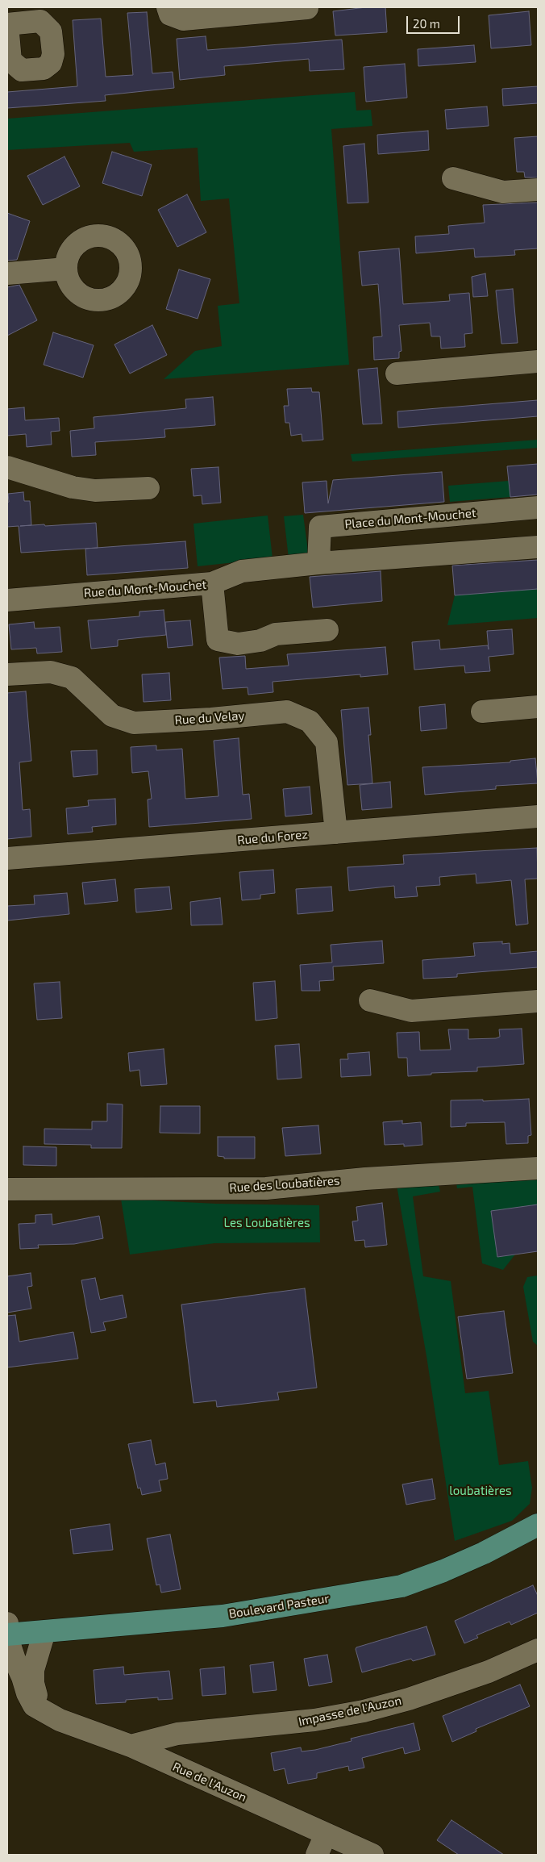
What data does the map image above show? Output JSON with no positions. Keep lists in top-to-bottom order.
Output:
{
  "streets": {
    "main road": ["Boulevard Pasteur"],
    "street": [
      "Place du Mont-Mouchet",
      "Rue du Mont-Mouchet",
      "Rue du Velay",
      "Rue du Forez",
      "Rue des Loubatières",
      "Impasse de l'Auzon",
      "Rue de l'Auzon"
    ]
  },
  "crossings": [
    ["Rue du Velay", "Rue du Forez"],
    ["Boulevard Pasteur", "Rue de l'Auzon"],
    ["Impasse de l'Auzon", "Rue de l'Auzon"]
  ],
  "parks": ["Les Loubatières", "loubatières"],
  "scale_bar": "20 m"
}
